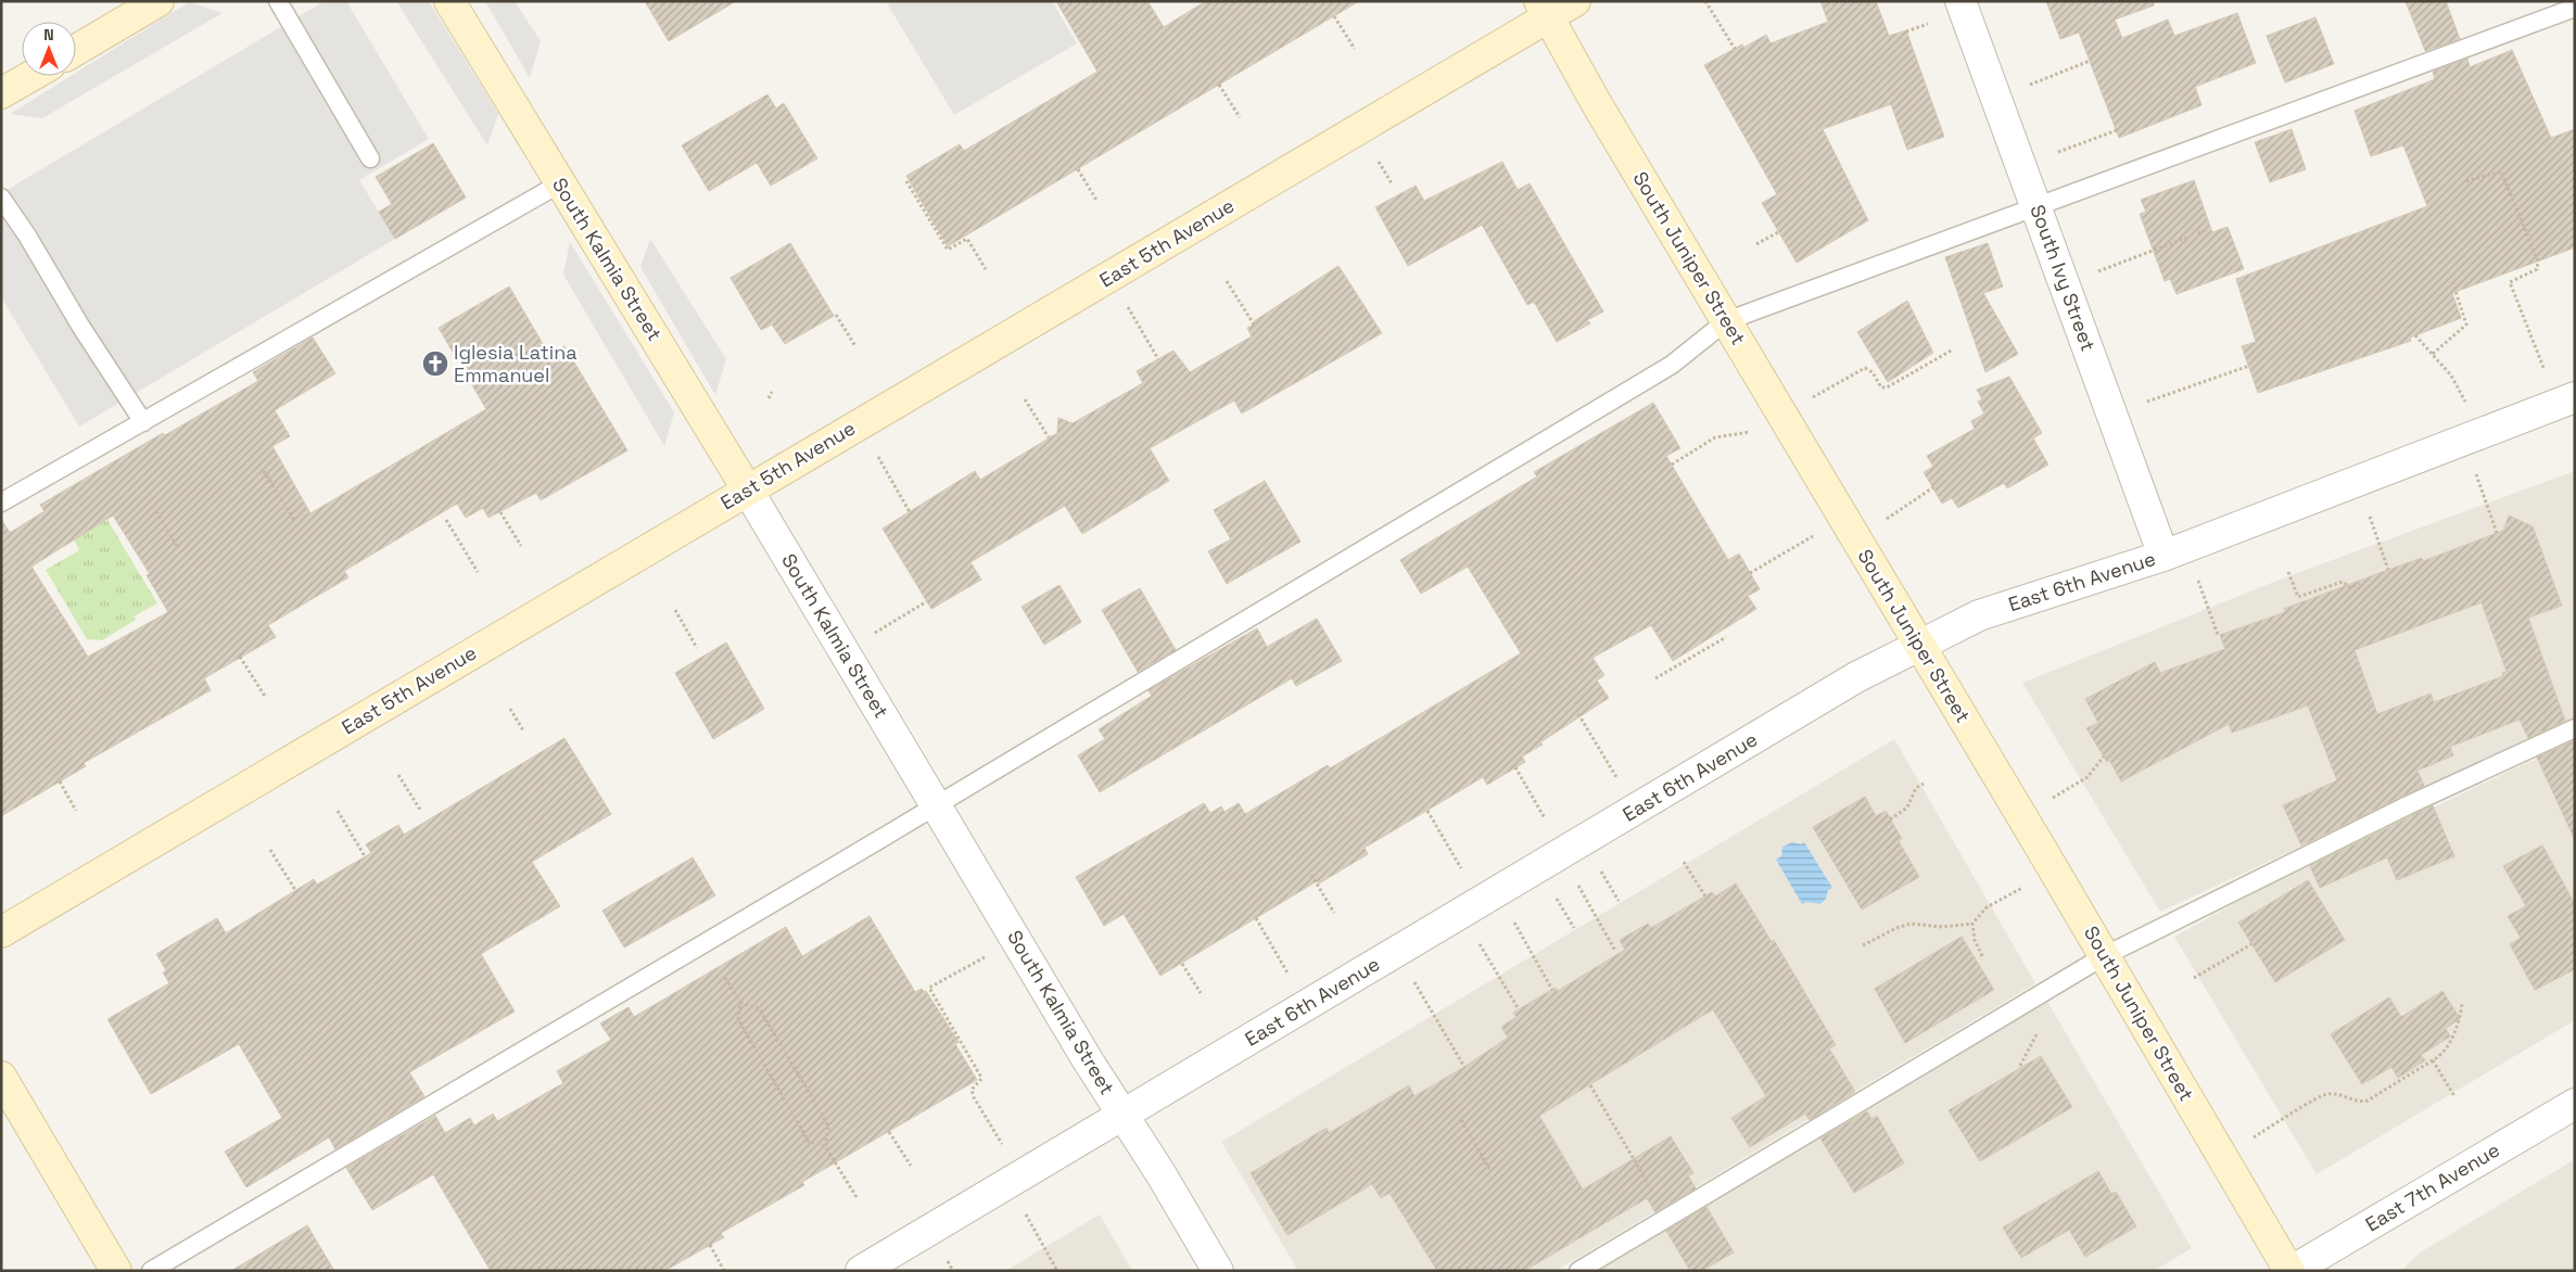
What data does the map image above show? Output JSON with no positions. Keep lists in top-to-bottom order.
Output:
{
  "streets": {
    "street": [
      "East 5th Avenue",
      "South Juniper Street",
      "South Kalmia Street",
      "South Ivy Street",
      "East 6th Avenue",
      "East 7th Avenue"
    ]
  },
  "crossings": [
    ["East 5th Avenue", "South Juniper Street"],
    ["East 5th Avenue", "South Kalmia Street"],
    ["South Juniper Street", "East 6th Avenue"],
    ["South Juniper Street", "East 7th Avenue"],
    ["South Kalmia Street", "East 6th Avenue"],
    ["South Ivy Street", "East 6th Avenue"]
  ],
  "places": {
    "church": ["Iglesia Latina Emmanuel"]
  },
  "north": "top"
}
